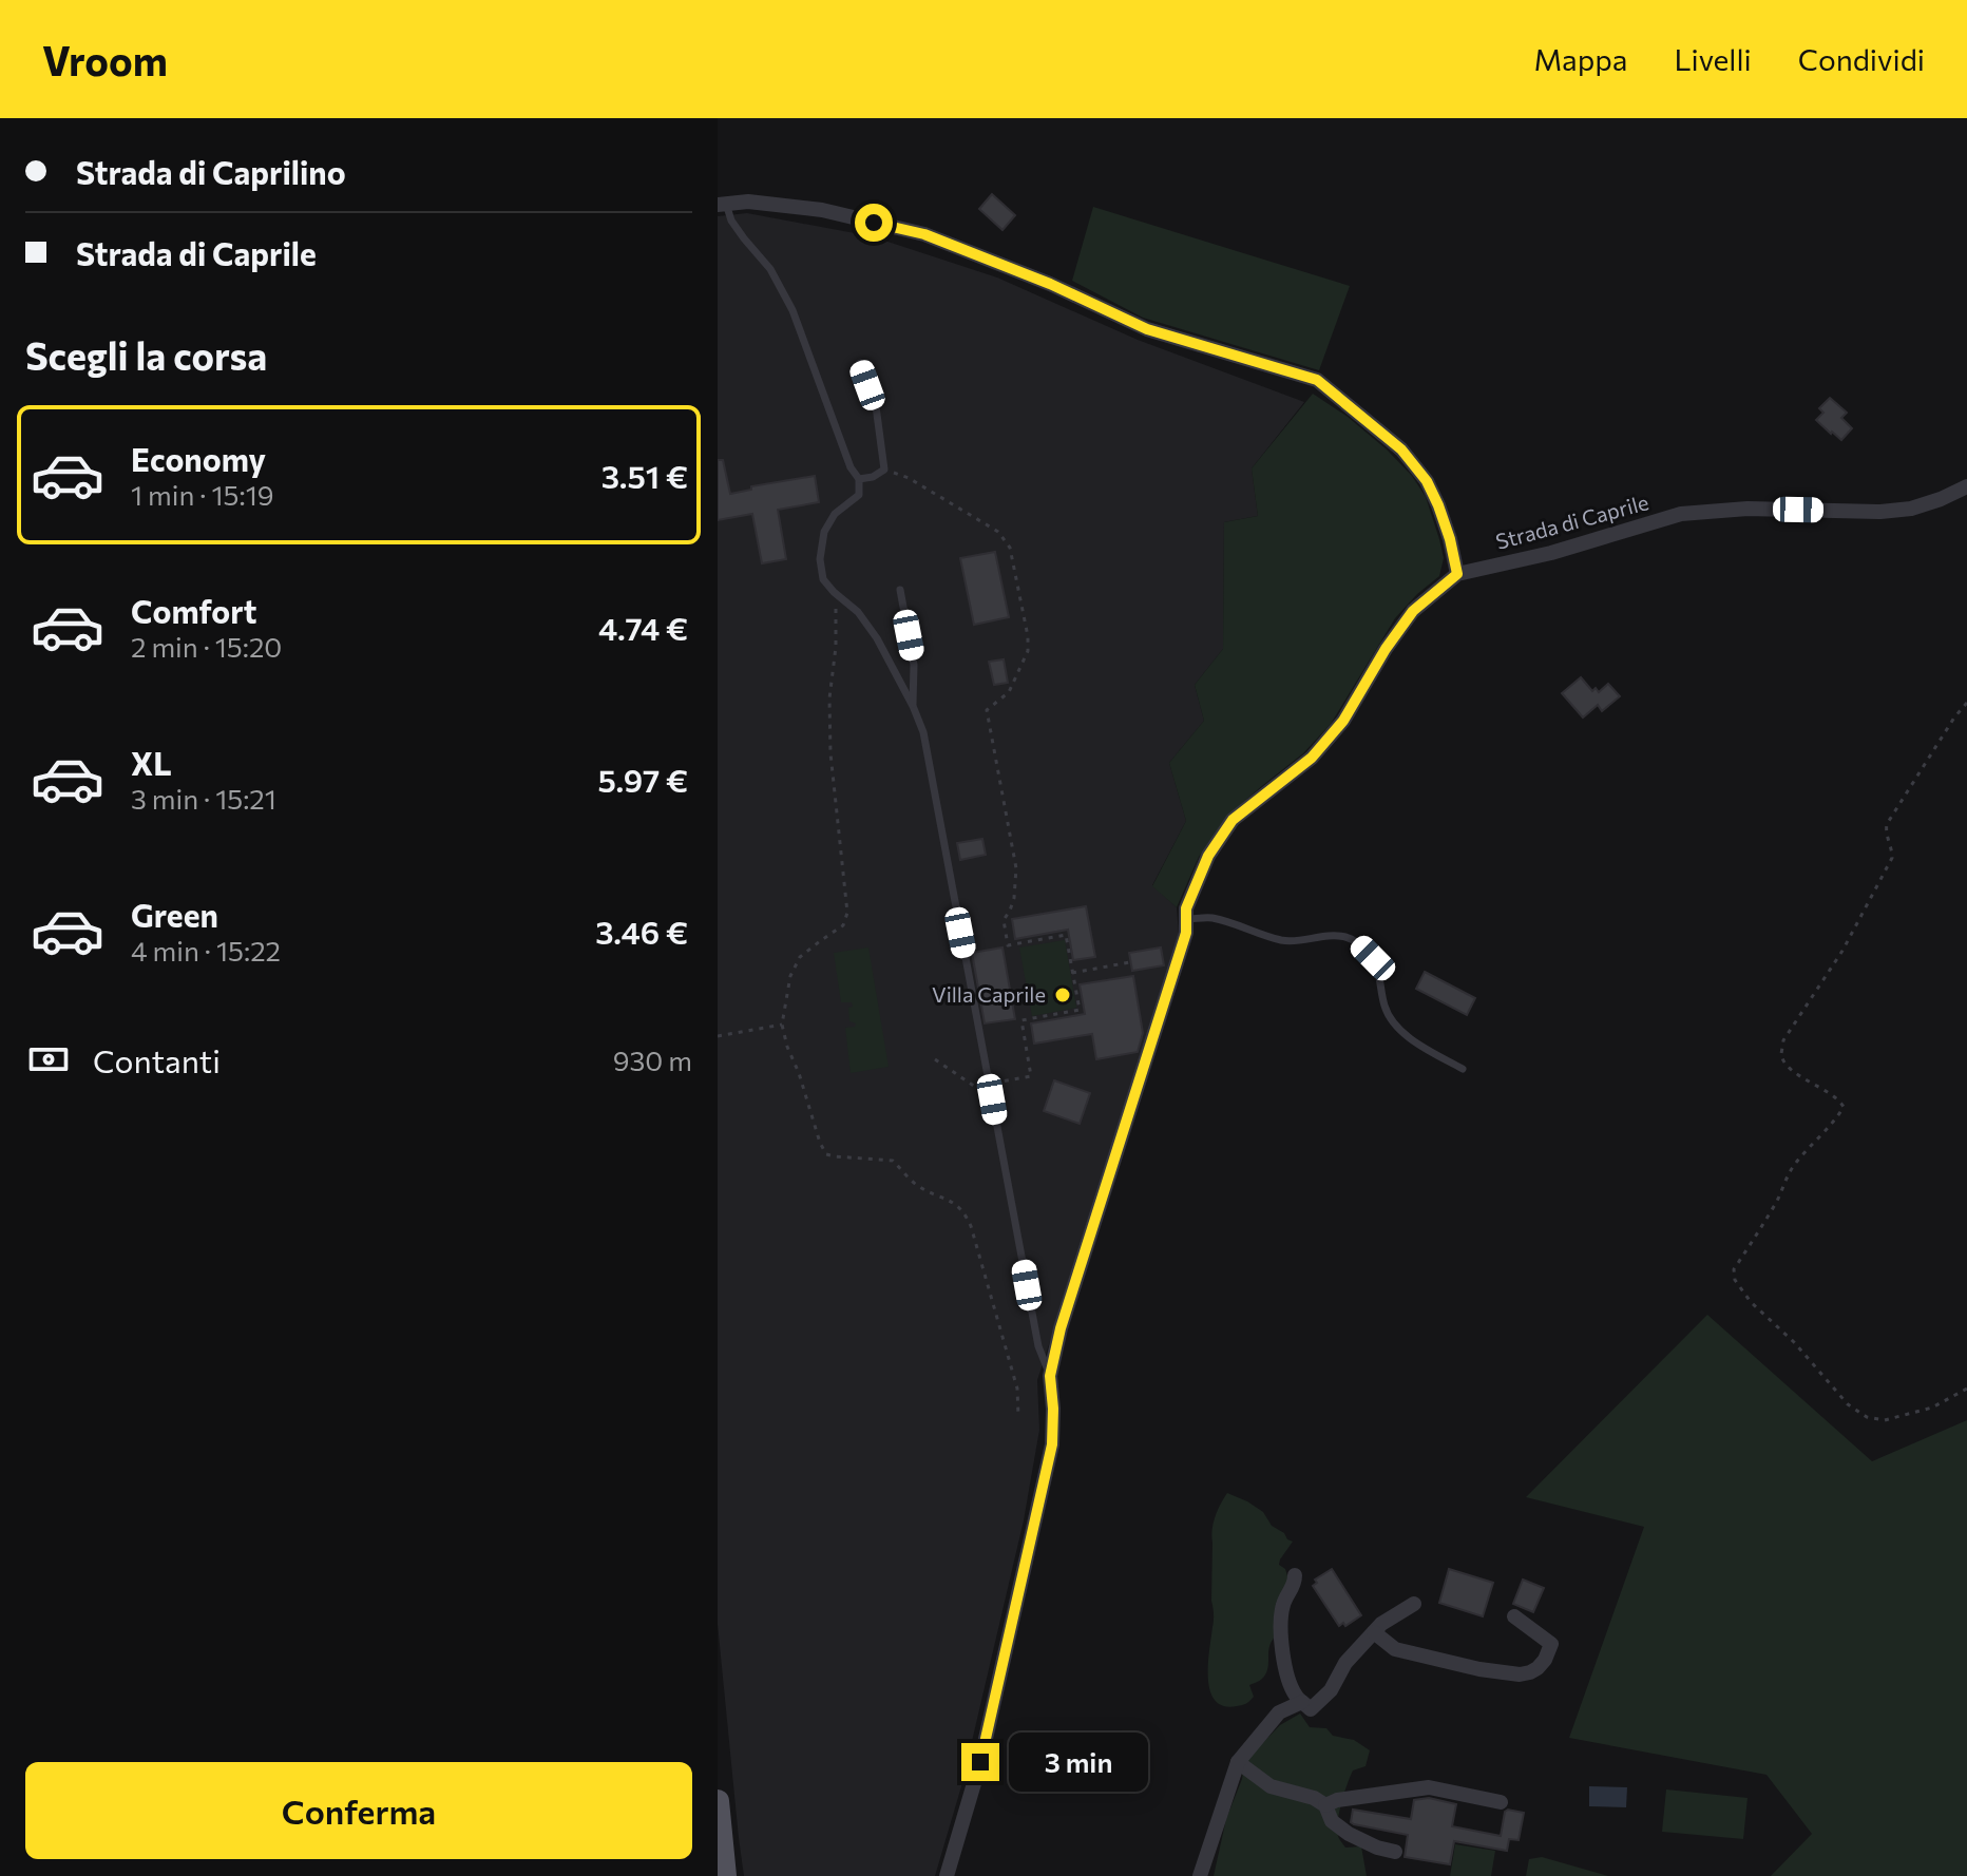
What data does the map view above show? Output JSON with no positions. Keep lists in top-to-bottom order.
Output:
{
  "streets": {
    "street": ["Strada di Caprile"]
  },
  "places": ["Villa Caprile"],
  "page": {
    "header": "Vroom",
    "nav": ["Mappa", "Livelli", "Condividi"],
    "banner": ["Strada di Caprilino", "Strada di Caprile"],
    "heading": "Scegli la corsa",
    "list": [
      {
        "name": "Economy",
        "note": "1 min · 15:19",
        "value": "3.51 €"
      },
      {
        "name": "Comfort",
        "note": "2 min · 15:20",
        "value": "4.74 €"
      },
      {
        "name": "XL",
        "note": "3 min · 15:21",
        "value": "5.97 €"
      },
      {
        "name": "Green",
        "note": "4 min · 15:22",
        "value": "3.46 €"
      }
    ],
    "pay": ["Contanti", "930 m"],
    "bubble": "3 min",
    "buttons": "Conferma"
  }
}
